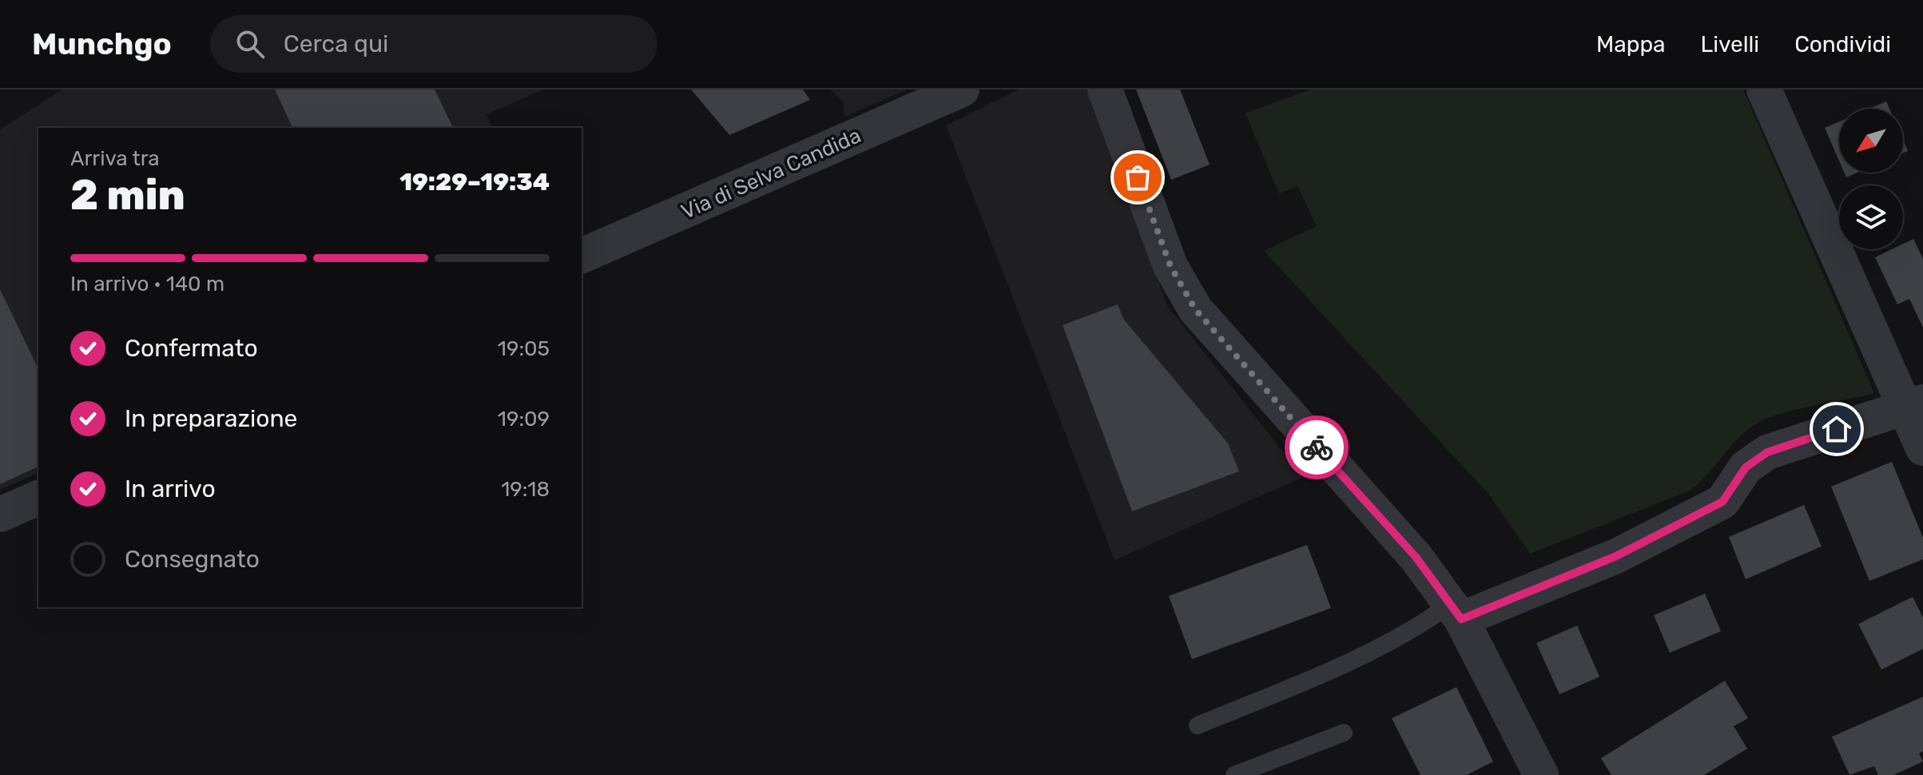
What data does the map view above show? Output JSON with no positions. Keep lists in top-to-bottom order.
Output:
{
  "streets": {
    "street": ["Via di Selva Candida"]
  },
  "north": "bottom left",
  "page": {
    "header": "Munchgo",
    "search": "Cerca qui",
    "nav": ["Mappa", "Livelli", "Condividi"],
    "heading": ["2 min", "Arriva tra", "19:29–19:34"],
    "bar": "In arrivo · 140 m",
    "list": [
      ["Confermato", "19:05"],
      ["In preparazione", "19:09"],
      ["In arrivo", "19:18"],
      "Consegnato"
    ]
  }
}
